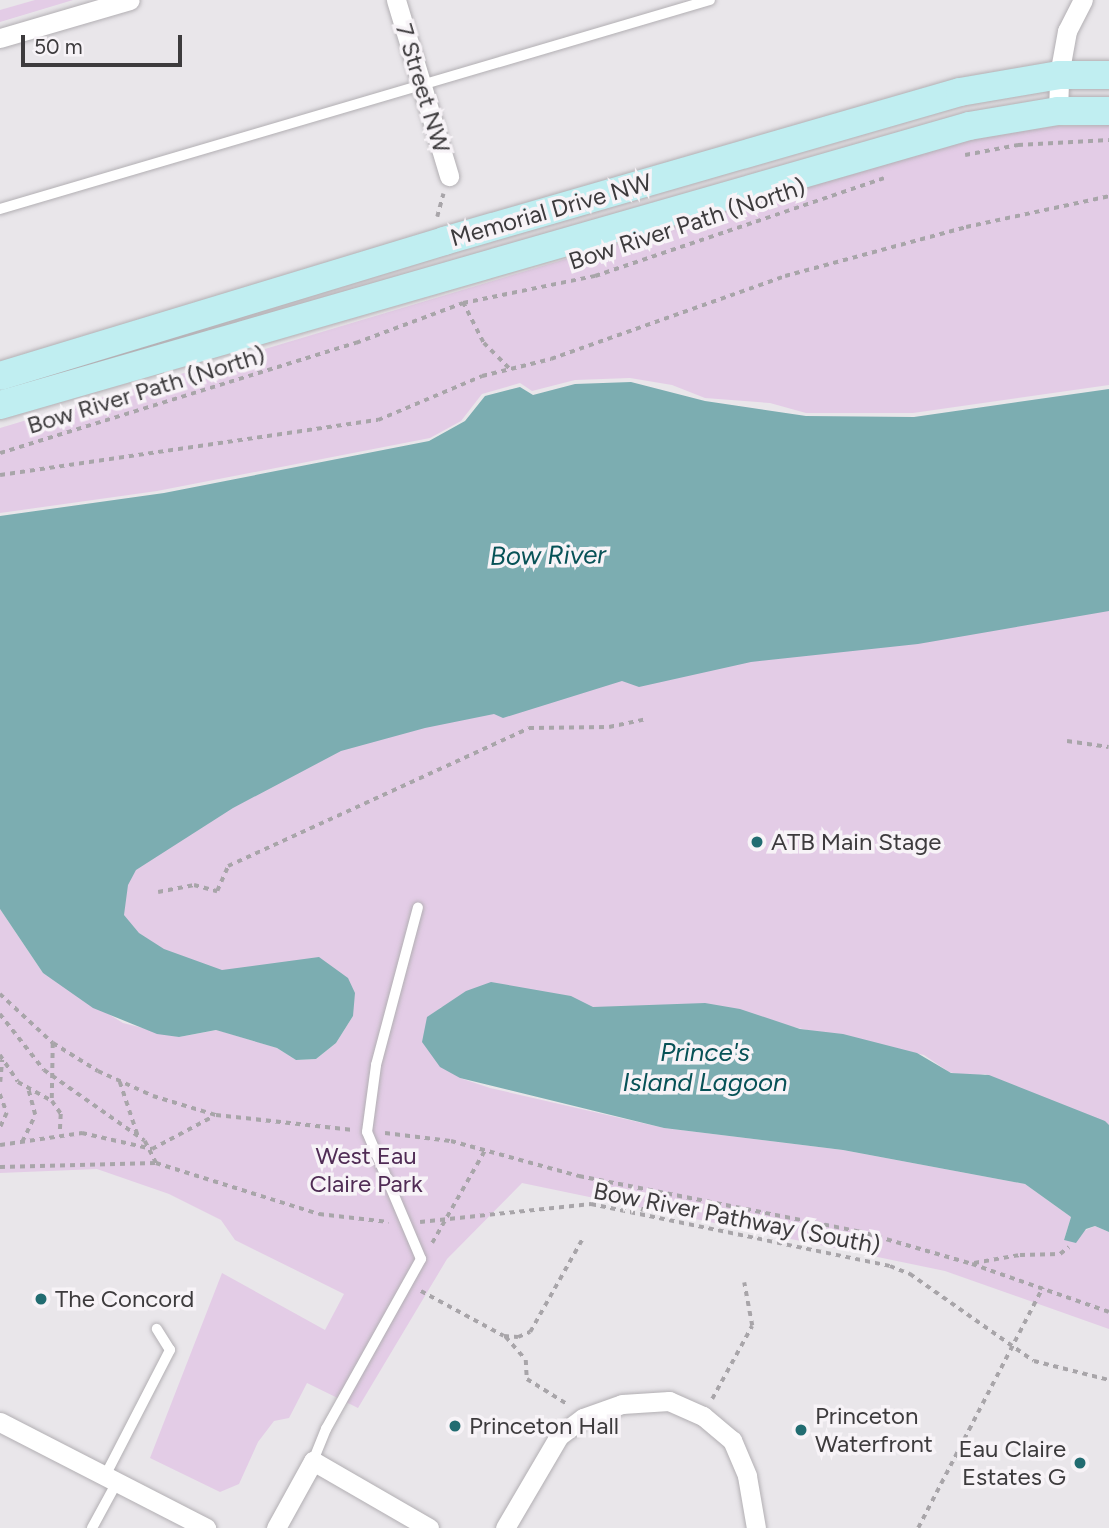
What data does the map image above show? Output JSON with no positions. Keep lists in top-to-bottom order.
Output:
{
  "streets": {
    "main road": ["Memorial Drive NW"],
    "street": ["7 Street NW"],
    "path": ["Bow River Path (North)", "Bow River Pathway (South)"]
  },
  "water": ["Bow River", "Prince's Island Lagoon"],
  "parks": ["West Eau Claire Park"],
  "places": [
    "ATB Main Stage",
    "The Concord",
    "Princeton Hall",
    "Princeton Waterfront",
    "Eau Claire Estates G"
  ],
  "scale_bar": "50 m"
}
